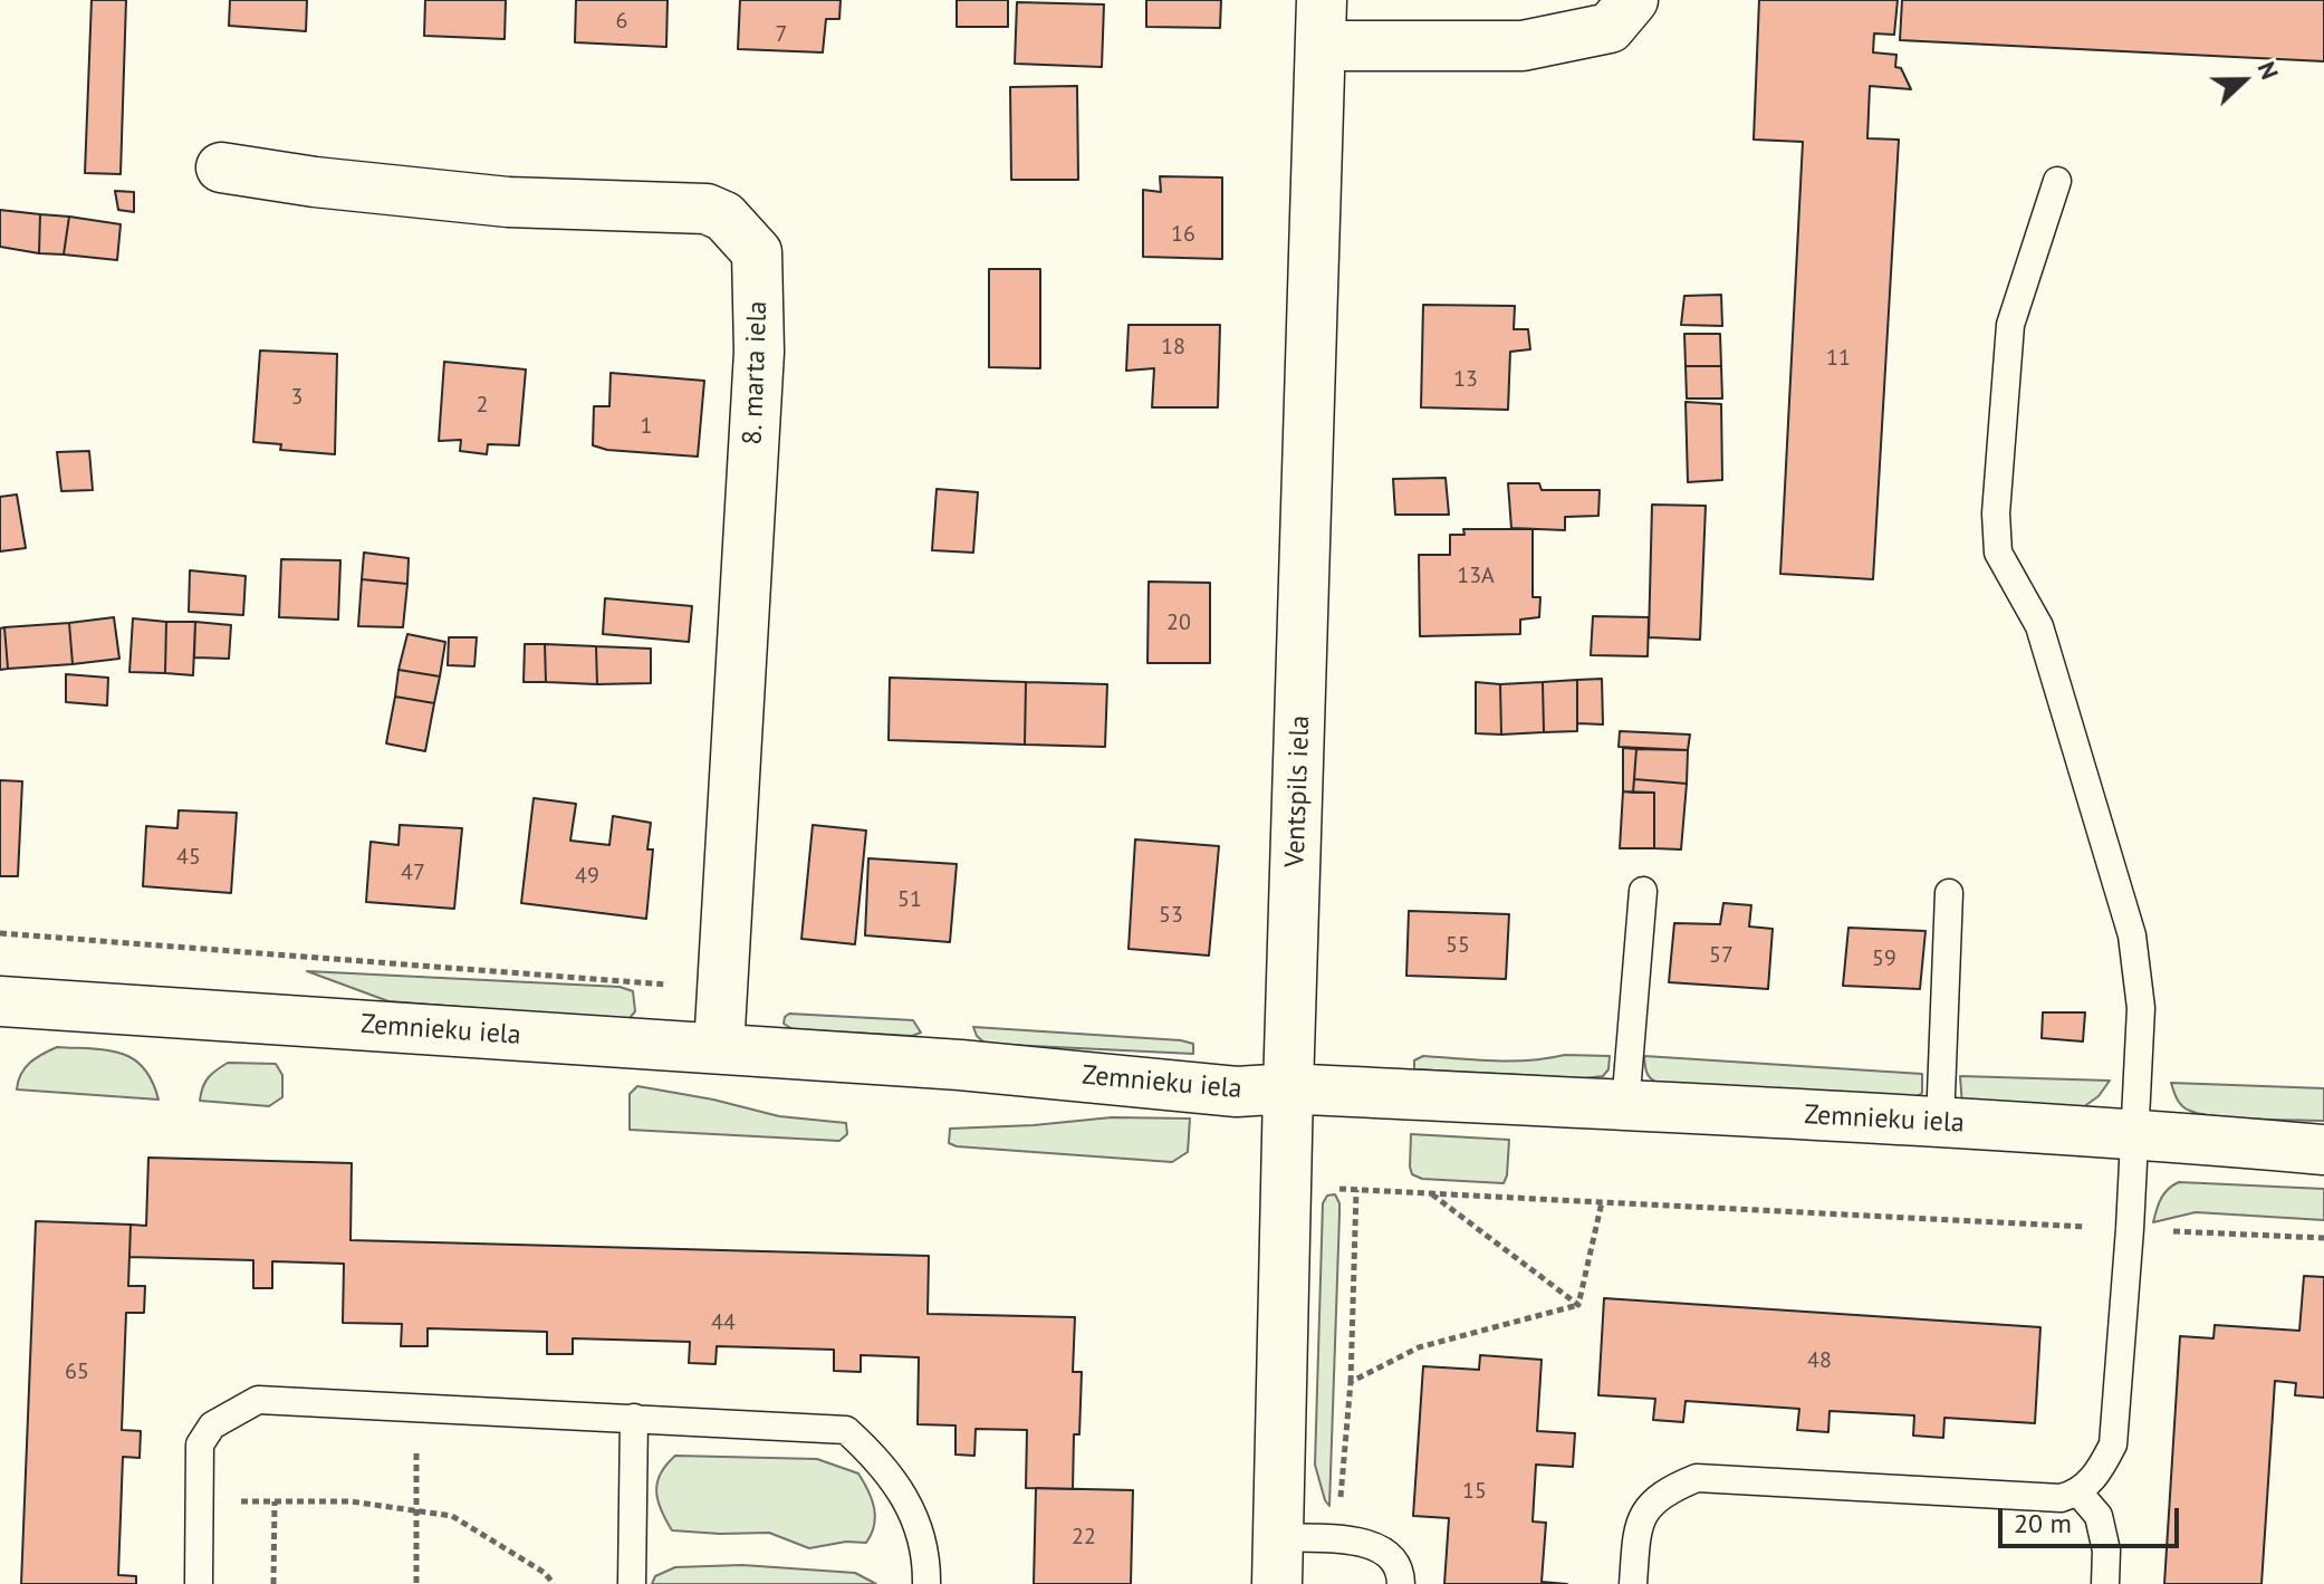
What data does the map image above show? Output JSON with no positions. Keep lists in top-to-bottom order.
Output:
{
  "streets": {
    "street": ["8. marta iela", "Ventspils iela", "Zemnieku iela"]
  },
  "crossings": [
    ["8. marta iela", "Zemnieku iela"],
    ["Ventspils iela", "Zemnieku iela"]
  ],
  "house_numbers": [
    "6",
    "7",
    "16",
    "18",
    "11",
    "13",
    "3",
    "2",
    "1",
    "13A",
    "20",
    "45",
    "47",
    "49",
    "51",
    "53",
    "55",
    "57",
    "59",
    "44",
    "48",
    "65",
    "15",
    "22"
  ],
  "scale_bar": "20 m",
  "north": "right"
}
